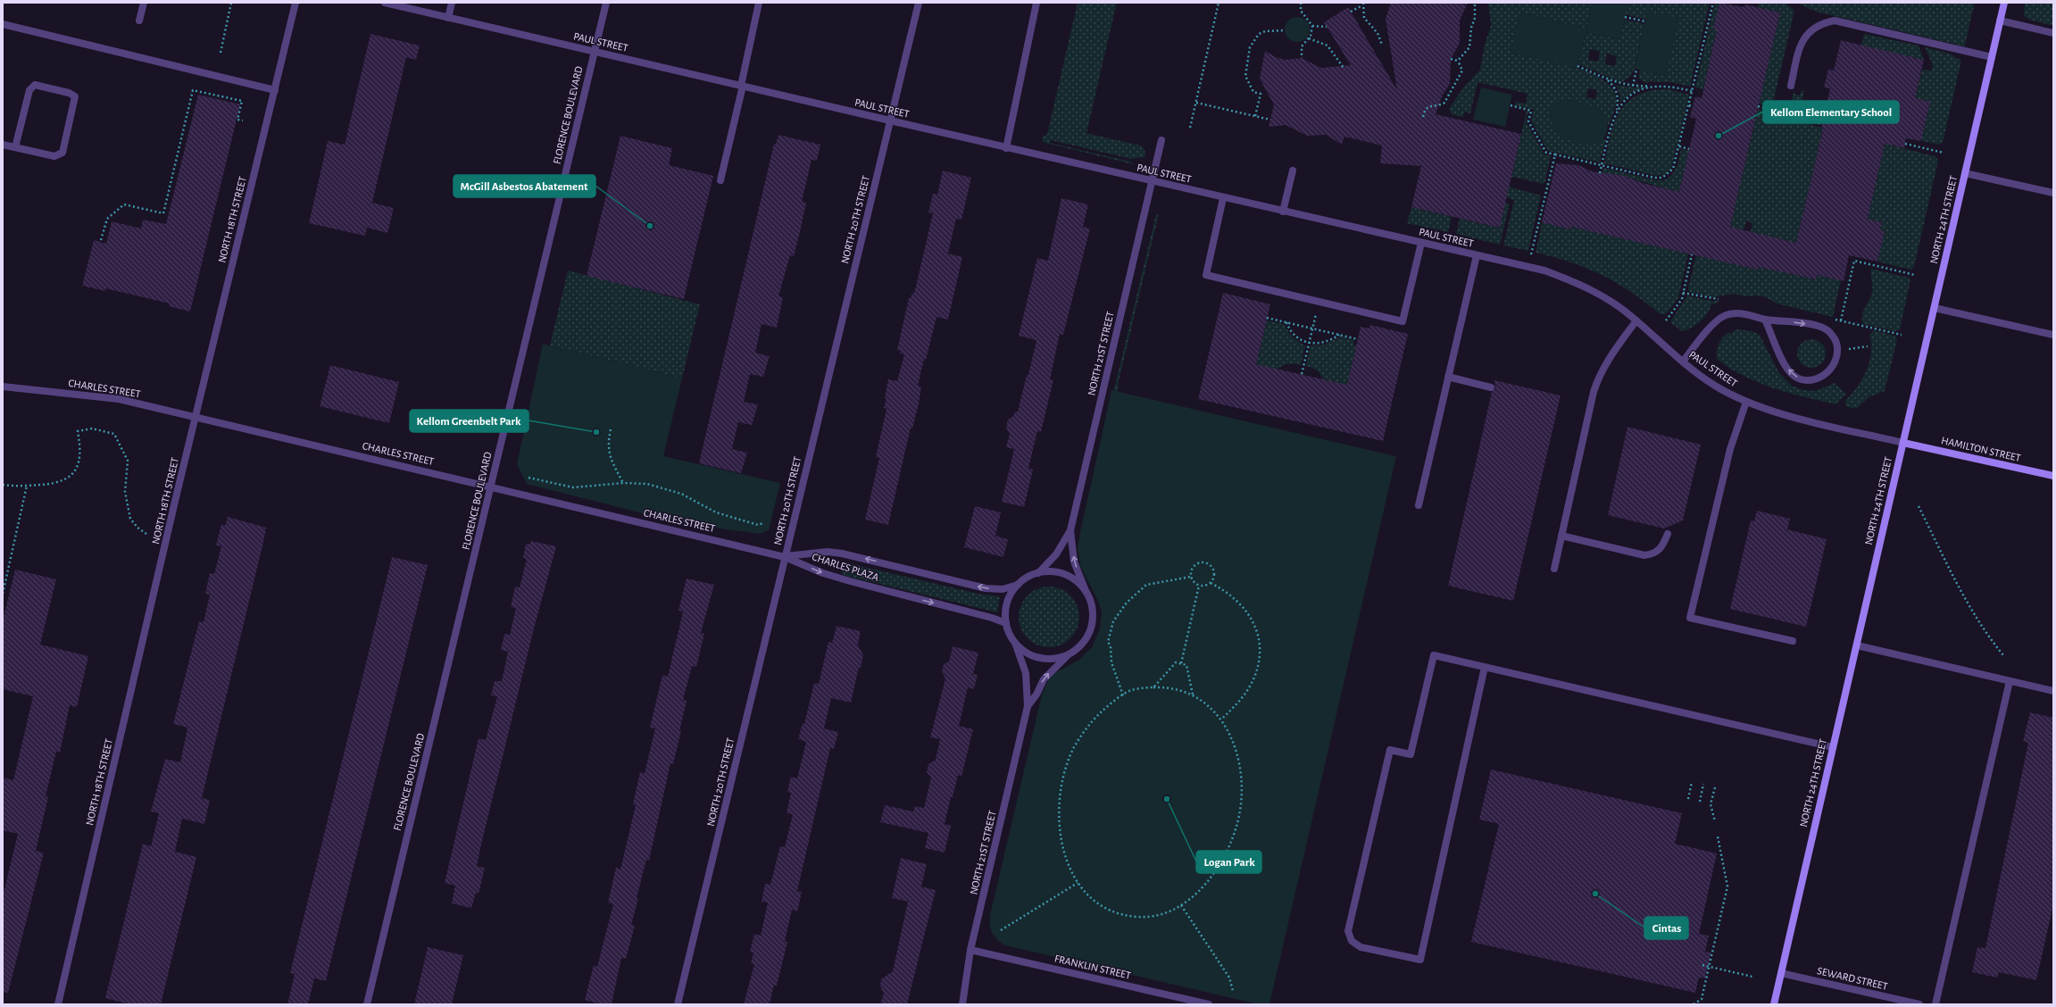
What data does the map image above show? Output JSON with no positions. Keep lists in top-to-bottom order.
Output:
{
  "streets": {
    "main road": ["NORTH 24TH STREET", "HAMILTON STREET"],
    "street": [
      "PAUL STREET",
      "FLORENCE BOULEVARD",
      "NORTH 18TH STREET",
      "NORTH 20TH STREET",
      "NORTH 21ST STREET",
      "CHARLES STREET",
      "CHARLES PLAZA",
      "FRANKLIN STREET",
      "SEWARD STREET"
    ]
  },
  "crossings": [
    ["PAUL STREET", "FLORENCE BOULEVARD"],
    ["PAUL STREET", "NORTH 20TH STREET"],
    ["PAUL STREET", "NORTH 24TH STREET"],
    ["PAUL STREET", "NORTH 21ST STREET"],
    ["PAUL STREET", "HAMILTON STREET"],
    ["FLORENCE BOULEVARD", "CHARLES STREET"],
    ["NORTH 18TH STREET", "CHARLES STREET"],
    ["NORTH 20TH STREET", "CHARLES STREET"],
    ["NORTH 20TH STREET", "CHARLES PLAZA"],
    ["NORTH 24TH STREET", "HAMILTON STREET"],
    ["NORTH 24TH STREET", "SEWARD STREET"],
    ["NORTH 21ST STREET", "FRANKLIN STREET"],
    ["CHARLES STREET", "CHARLES PLAZA"]
  ],
  "places": [
    "Kellom Elementary School",
    "McGill Asbestos Abatement",
    "Kellom Greenbelt Park",
    "Logan Park",
    "Cintas"
  ]
}
